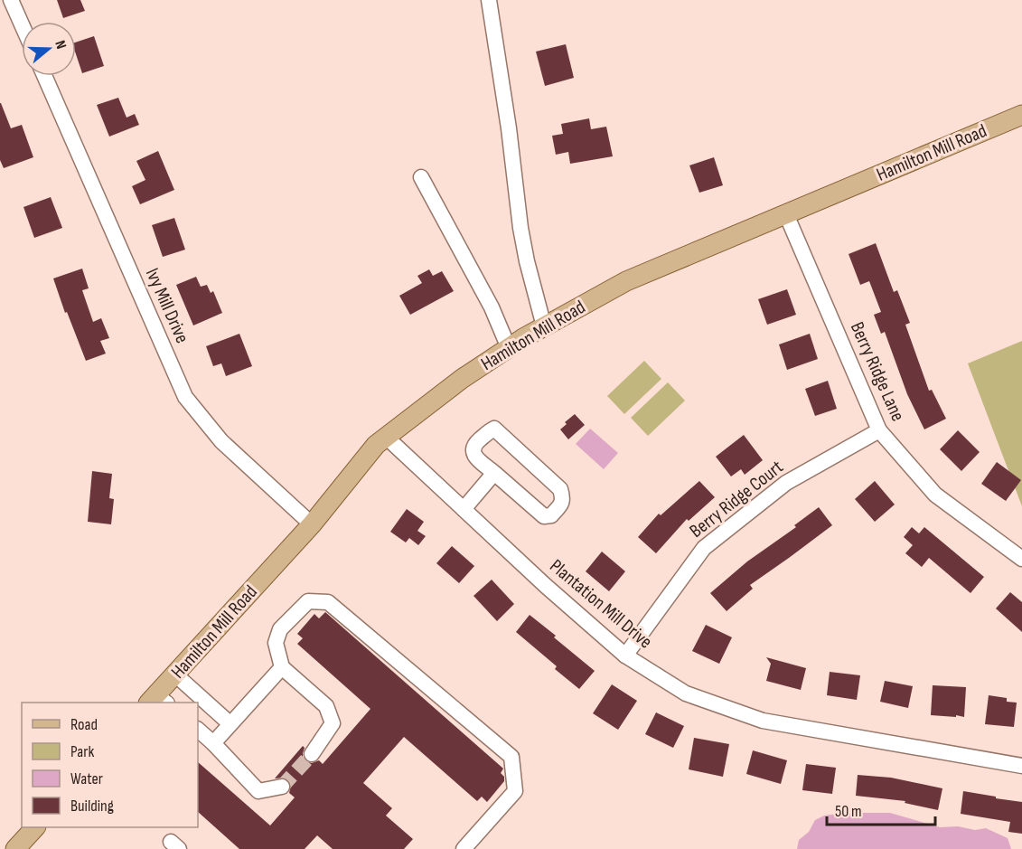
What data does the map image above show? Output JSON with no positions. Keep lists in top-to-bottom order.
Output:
{
  "streets": {
    "main road": ["Hamilton Mill Road"],
    "street": [
      "Ivy Mill Drive",
      "Berry Ridge Lane",
      "Berry Ridge Court",
      "Plantation Mill Drive"
    ]
  },
  "crossings": [
    ["Hamilton Mill Road", "Ivy Mill Drive"],
    ["Hamilton Mill Road", "Berry Ridge Lane"],
    ["Hamilton Mill Road", "Plantation Mill Drive"],
    ["Berry Ridge Lane", "Berry Ridge Court"],
    ["Berry Ridge Court", "Plantation Mill Drive"]
  ],
  "legend": [
    "Road",
    "Park",
    "Water",
    "Building"
  ],
  "scale_bar": "50 m",
  "north": "right"
}
